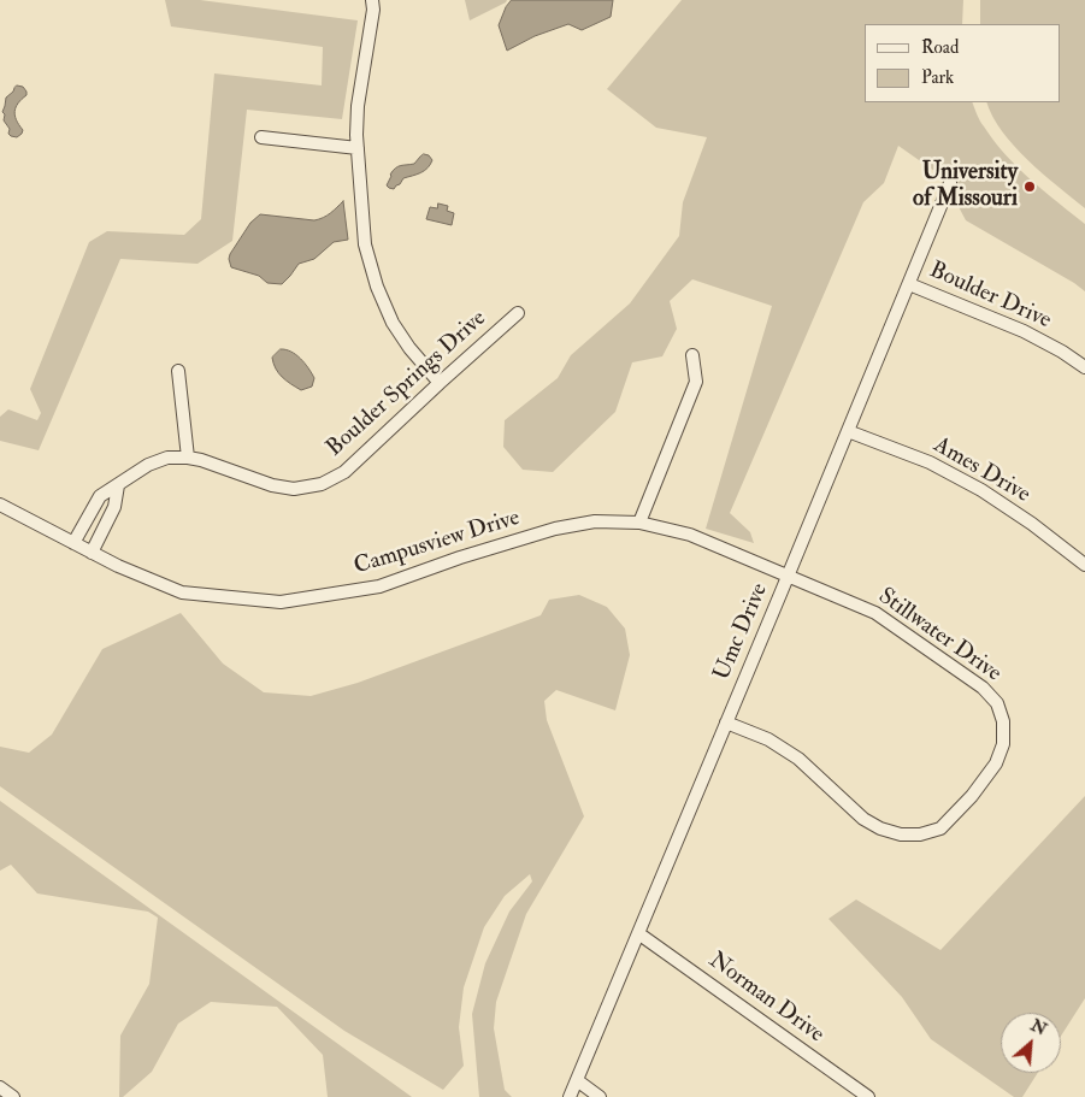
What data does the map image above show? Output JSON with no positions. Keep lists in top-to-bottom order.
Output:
{
  "streets": {
    "street": [
      "Boulder Drive",
      "Boulder Springs Drive",
      "Ames Drive",
      "Campusview Drive",
      "Umc Drive",
      "Stillwater Drive",
      "Norman Drive"
    ]
  },
  "crossings": [
    ["Boulder Drive", "Umc Drive"],
    ["Boulder Springs Drive", "Campusview Drive"],
    ["Ames Drive", "Umc Drive"],
    ["Campusview Drive", "Umc Drive"],
    ["Campusview Drive", "Stillwater Drive"],
    ["Umc Drive", "Stillwater Drive"],
    ["Umc Drive", "Norman Drive"]
  ],
  "places": ["University of Missouri"],
  "legend": ["Road", "Park"],
  "north": "top right"
}
